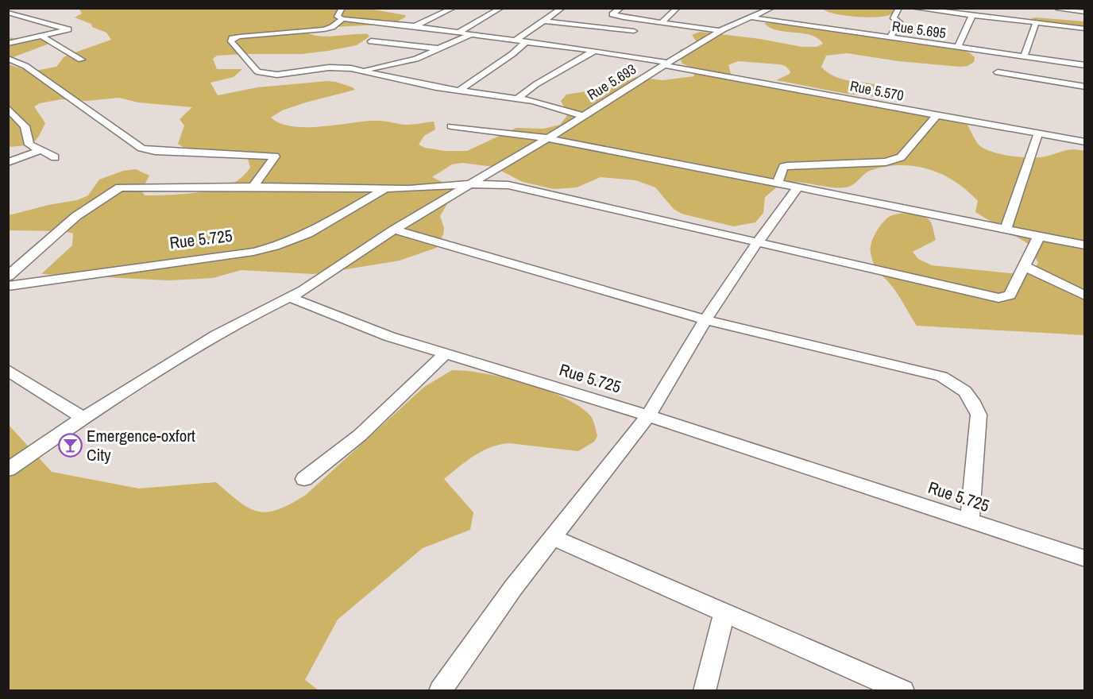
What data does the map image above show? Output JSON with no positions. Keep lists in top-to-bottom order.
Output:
{
  "streets": {
    "street": [
      "Rue 5.695",
      "Rue 5.693",
      "Rue 5.570",
      "Rue 5.725"
    ]
  },
  "crossings": [
    ["Rue 5.695", "Rue 5.693"],
    ["Rue 5.693", "Rue 5.570"],
    ["Rue 5.693", "Rue 5.725"]
  ],
  "places": {
    "bar": ["Emergence-oxfort City"]
  }
}
